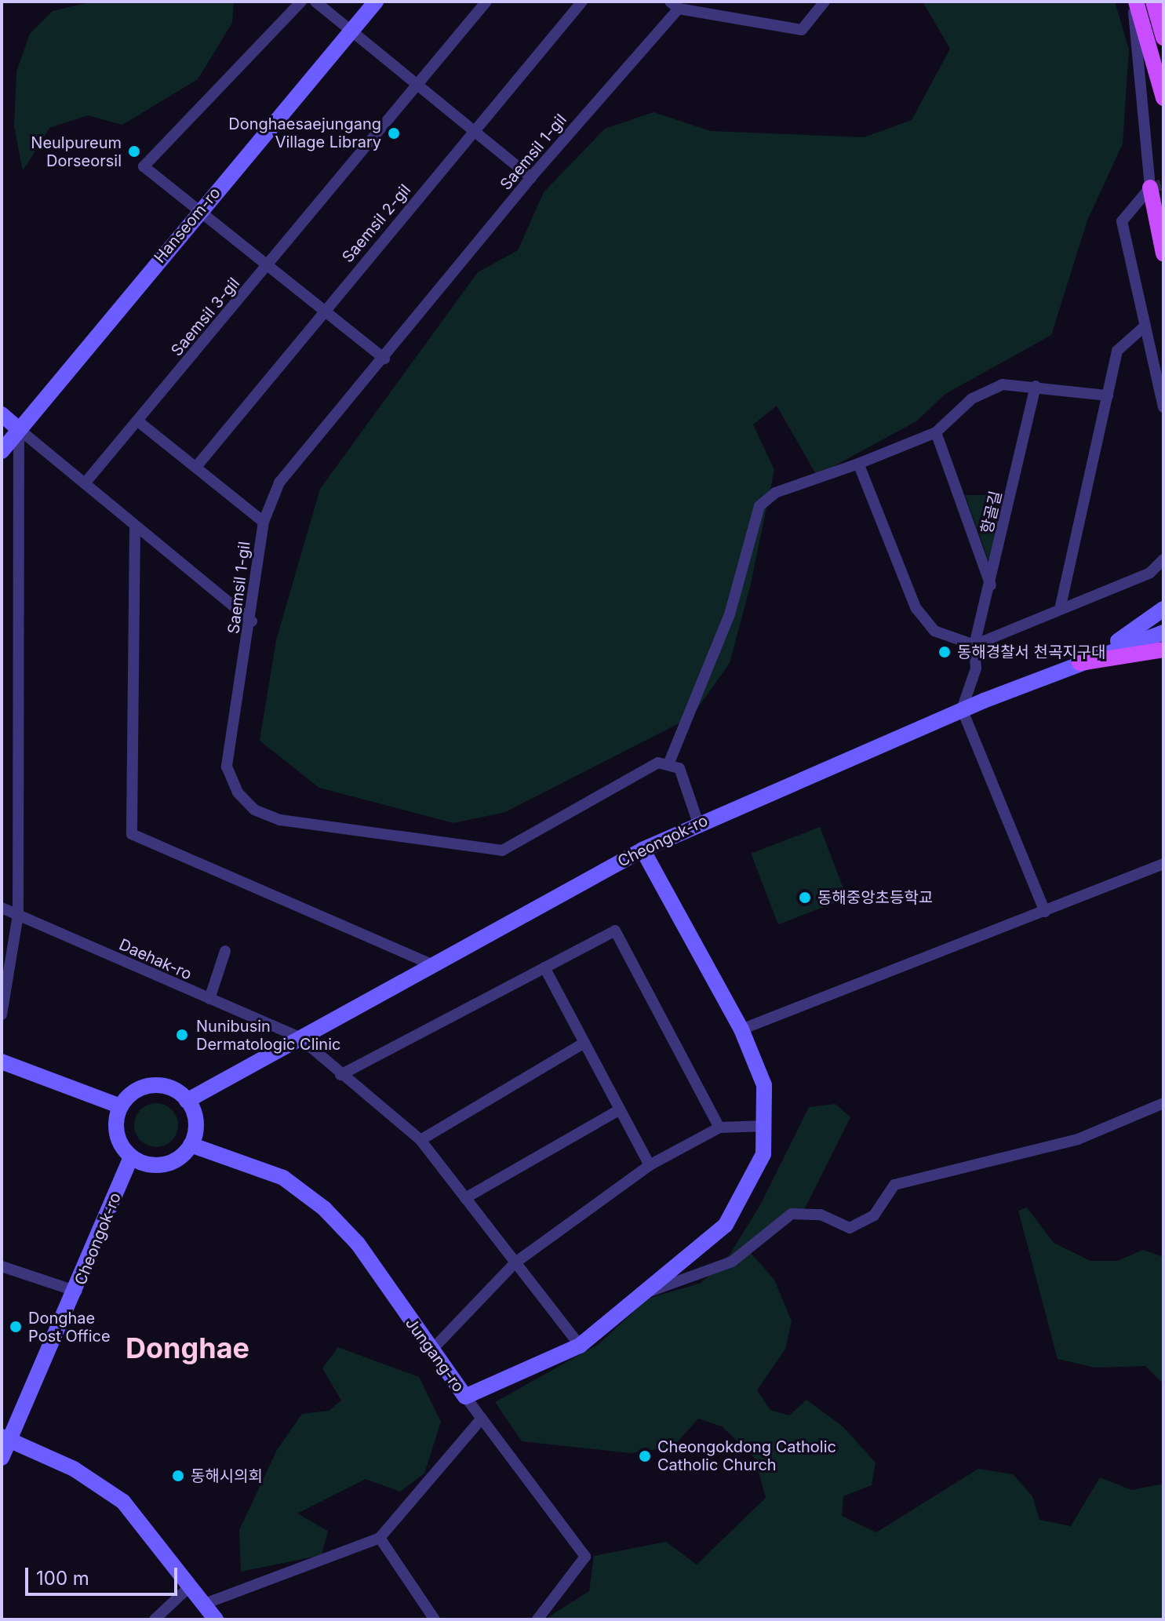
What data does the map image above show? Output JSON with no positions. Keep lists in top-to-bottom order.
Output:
{
  "streets": {
    "street": [
      "Saemsil 1-gil",
      "Saemsil 2-gil",
      "Hanseom-ro",
      "Saemsil 3-gil",
      "항골길",
      "Cheongok-ro",
      "Daehak-ro",
      "Jungang-ro"
    ]
  },
  "crossings": [
    ["항골길", "Cheongok-ro"],
    ["Cheongok-ro", "Daehak-ro"],
    ["Cheongok-ro", "Jungang-ro"],
    ["Daehak-ro", "Jungang-ro"]
  ],
  "districts": ["Donghae"],
  "places": [
    "Donghaesaejungang Village Library",
    "Neulpureum Dorseorsil",
    "동해경찰서 천곡지구대",
    "동해중앙초등학교",
    "Nunibusin Dermatologic Clinic",
    "Donghae Post Office",
    "Cheongokdong Catholic Catholic Church",
    "동해시의회"
  ],
  "scale_bar": "100 m"
}
